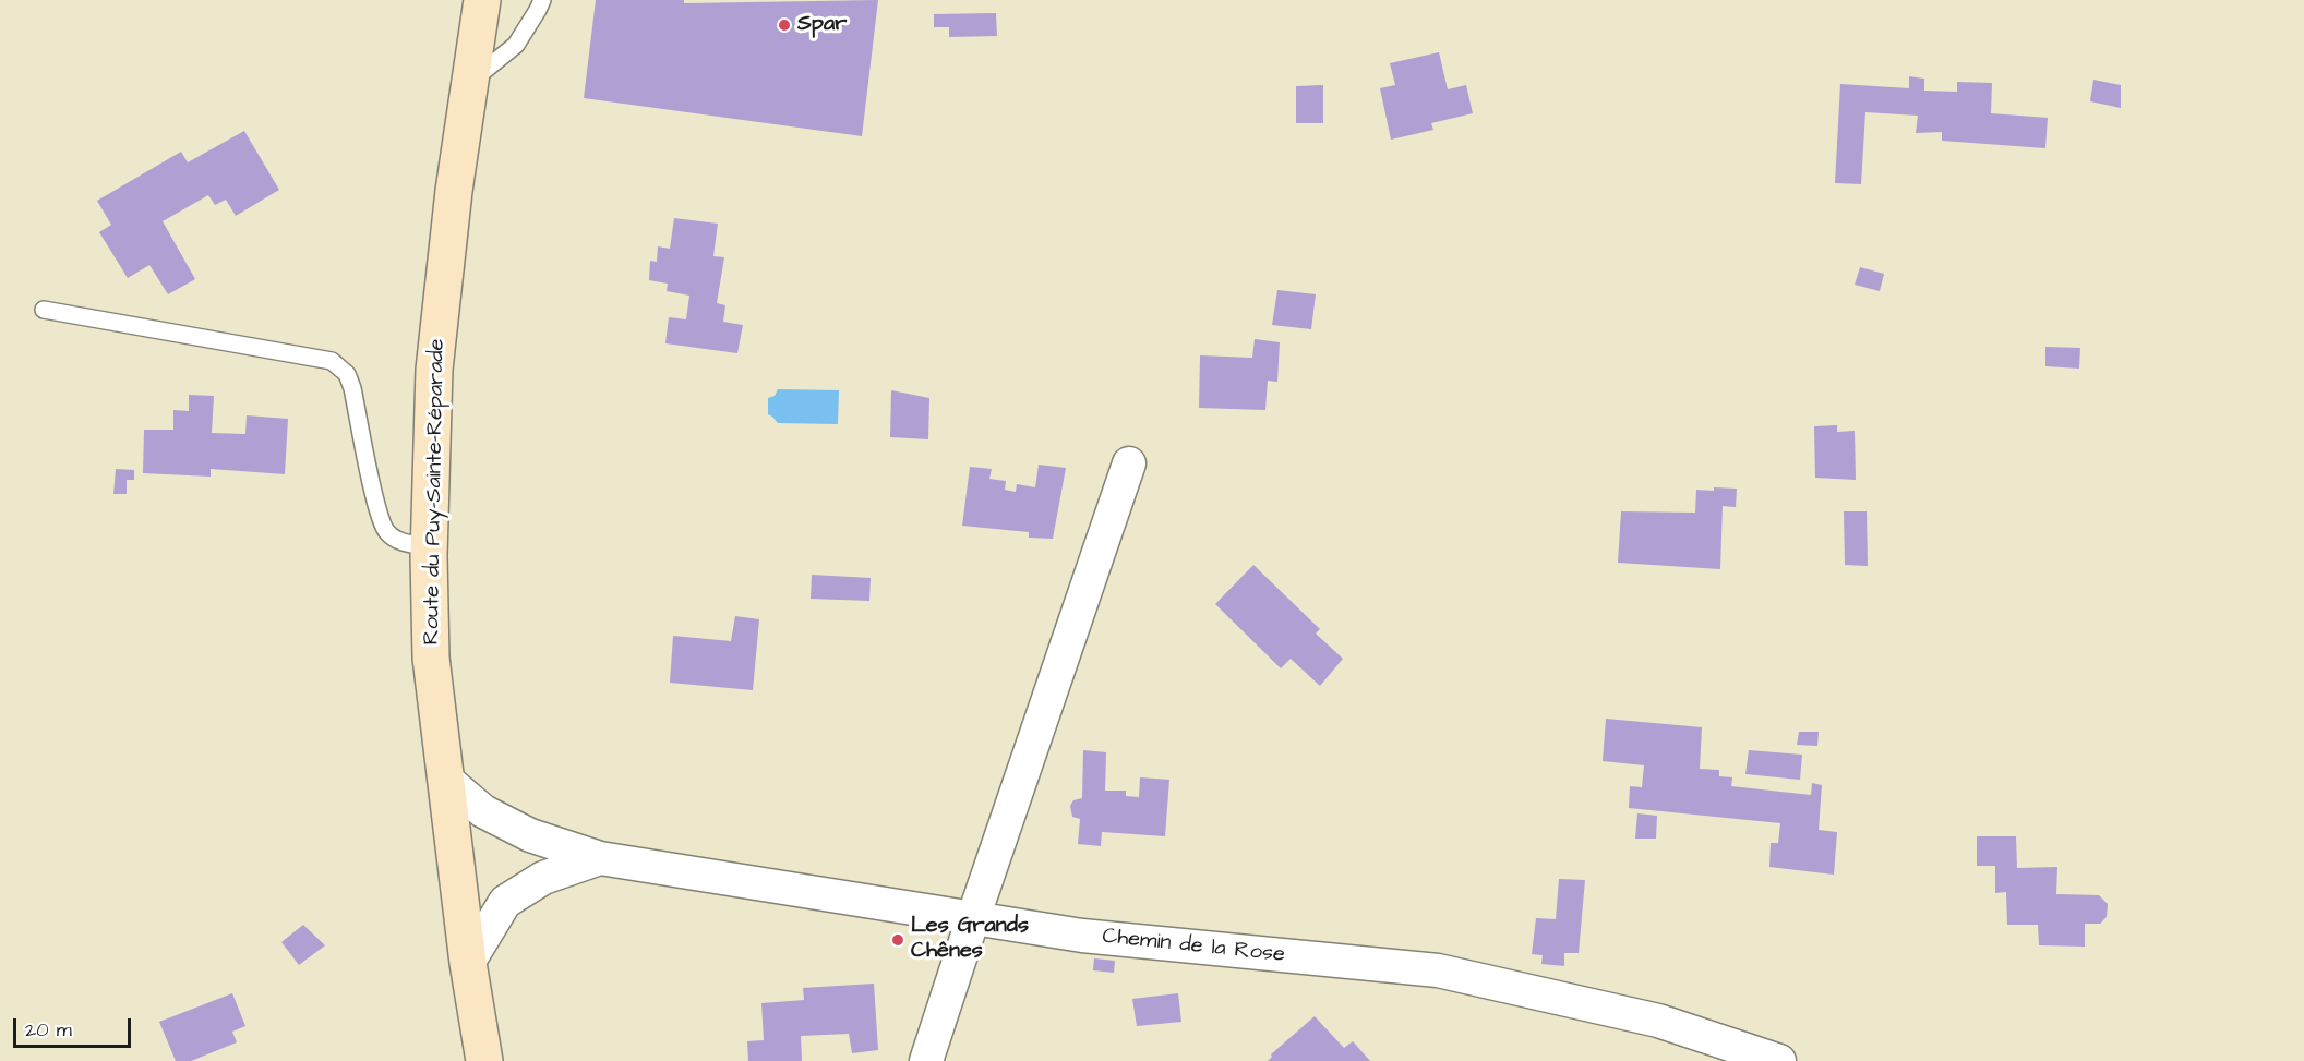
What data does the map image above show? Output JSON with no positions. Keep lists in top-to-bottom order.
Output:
{
  "streets": {
    "street": ["Route du Puy-Sainte-Réparade", "Chemin de la Rose"]
  },
  "crossings": [
    ["Route du Puy-Sainte-Réparade", "Chemin de la Rose"]
  ],
  "places": ["Spar", "Les Grands Chênes"],
  "scale_bar": "20 m"
}
